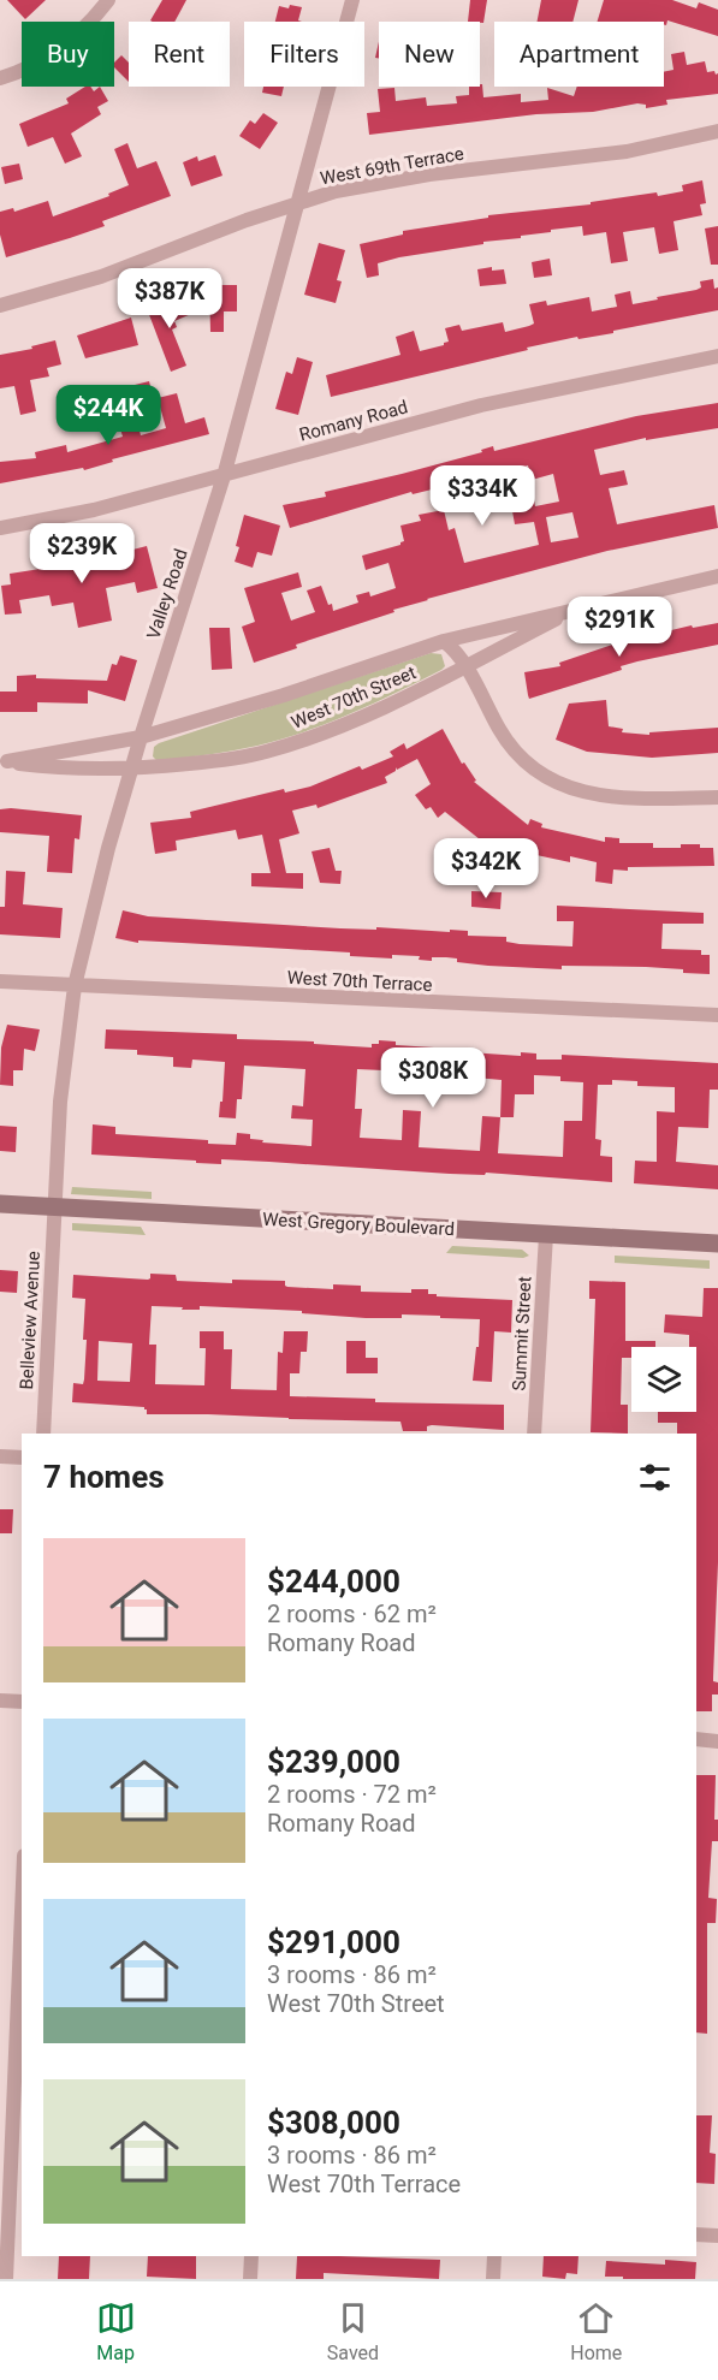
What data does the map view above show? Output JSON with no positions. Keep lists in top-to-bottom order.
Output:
{
  "streets": {
    "main road": ["West Gregory Boulevard"],
    "street": [
      "West 69th Terrace",
      "Romany Road",
      "Valley Road",
      "West 70th Street",
      "West 70th Terrace",
      "Belleview Avenue",
      "Summit Street"
    ]
  },
  "crossings": [
    ["West 69th Terrace", "Valley Road"],
    ["Romany Road", "Valley Road"],
    ["Valley Road", "West 70th Street"],
    ["Valley Road", "West 70th Terrace"],
    ["Valley Road", "West Gregory Boulevard"],
    ["Valley Road", "Belleview Avenue"],
    ["West Gregory Boulevard", "Belleview Avenue"],
    ["West Gregory Boulevard", "Summit Street"]
  ],
  "page": {
    "chip": [
      "Buy",
      "Rent",
      "Filters",
      "New",
      "Apartment"
    ],
    "price": [
      "$387K",
      "$244K",
      "$334K",
      "$239K",
      "$291K",
      "$342K",
      "$308K"
    ],
    "heading": "7 homes",
    "list": [
      {
        "name": "$244,000",
        "note": "2 rooms · 62 m² · Romany Road"
      },
      {
        "name": "$239,000",
        "note": "2 rooms · 72 m² · Romany Road"
      },
      {
        "name": "$291,000",
        "note": "3 rooms · 86 m² · West 70th Street"
      },
      {
        "name": "$308,000",
        "note": "3 rooms · 86 m² · West 70th Terrace"
      }
    ],
    "tabs": ["Map", "Saved", "Home"]
  }
}
